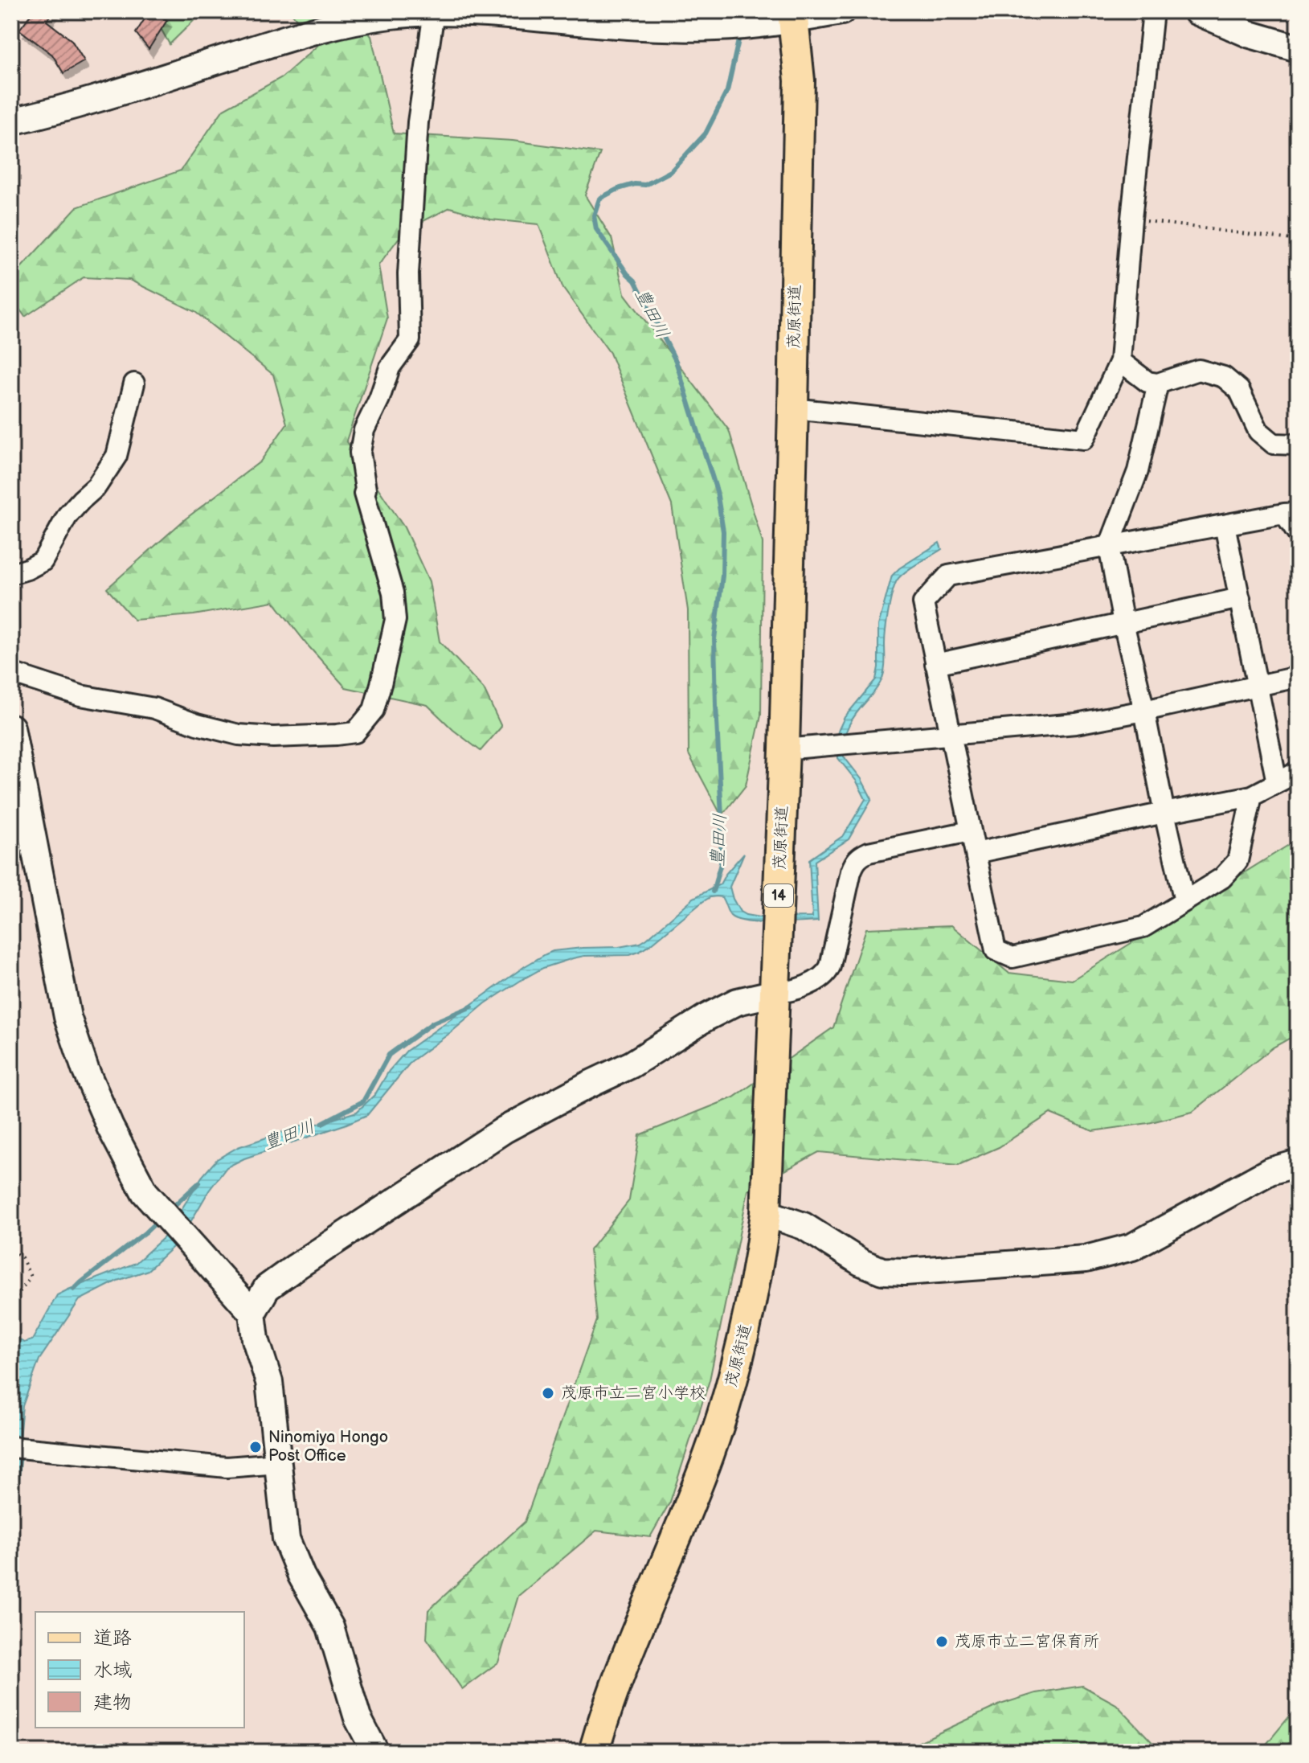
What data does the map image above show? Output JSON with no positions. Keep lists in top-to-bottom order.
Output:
{
  "streets": {
    "main road": ["茂原街道", "14"]
  },
  "water": ["豊田川"],
  "places": ["茂原市立二宮小学校", "Ninomiya Hongo Post Office", "茂原市立二宮保育所"],
  "legend": ["道路", "水域", "建物"]
}
